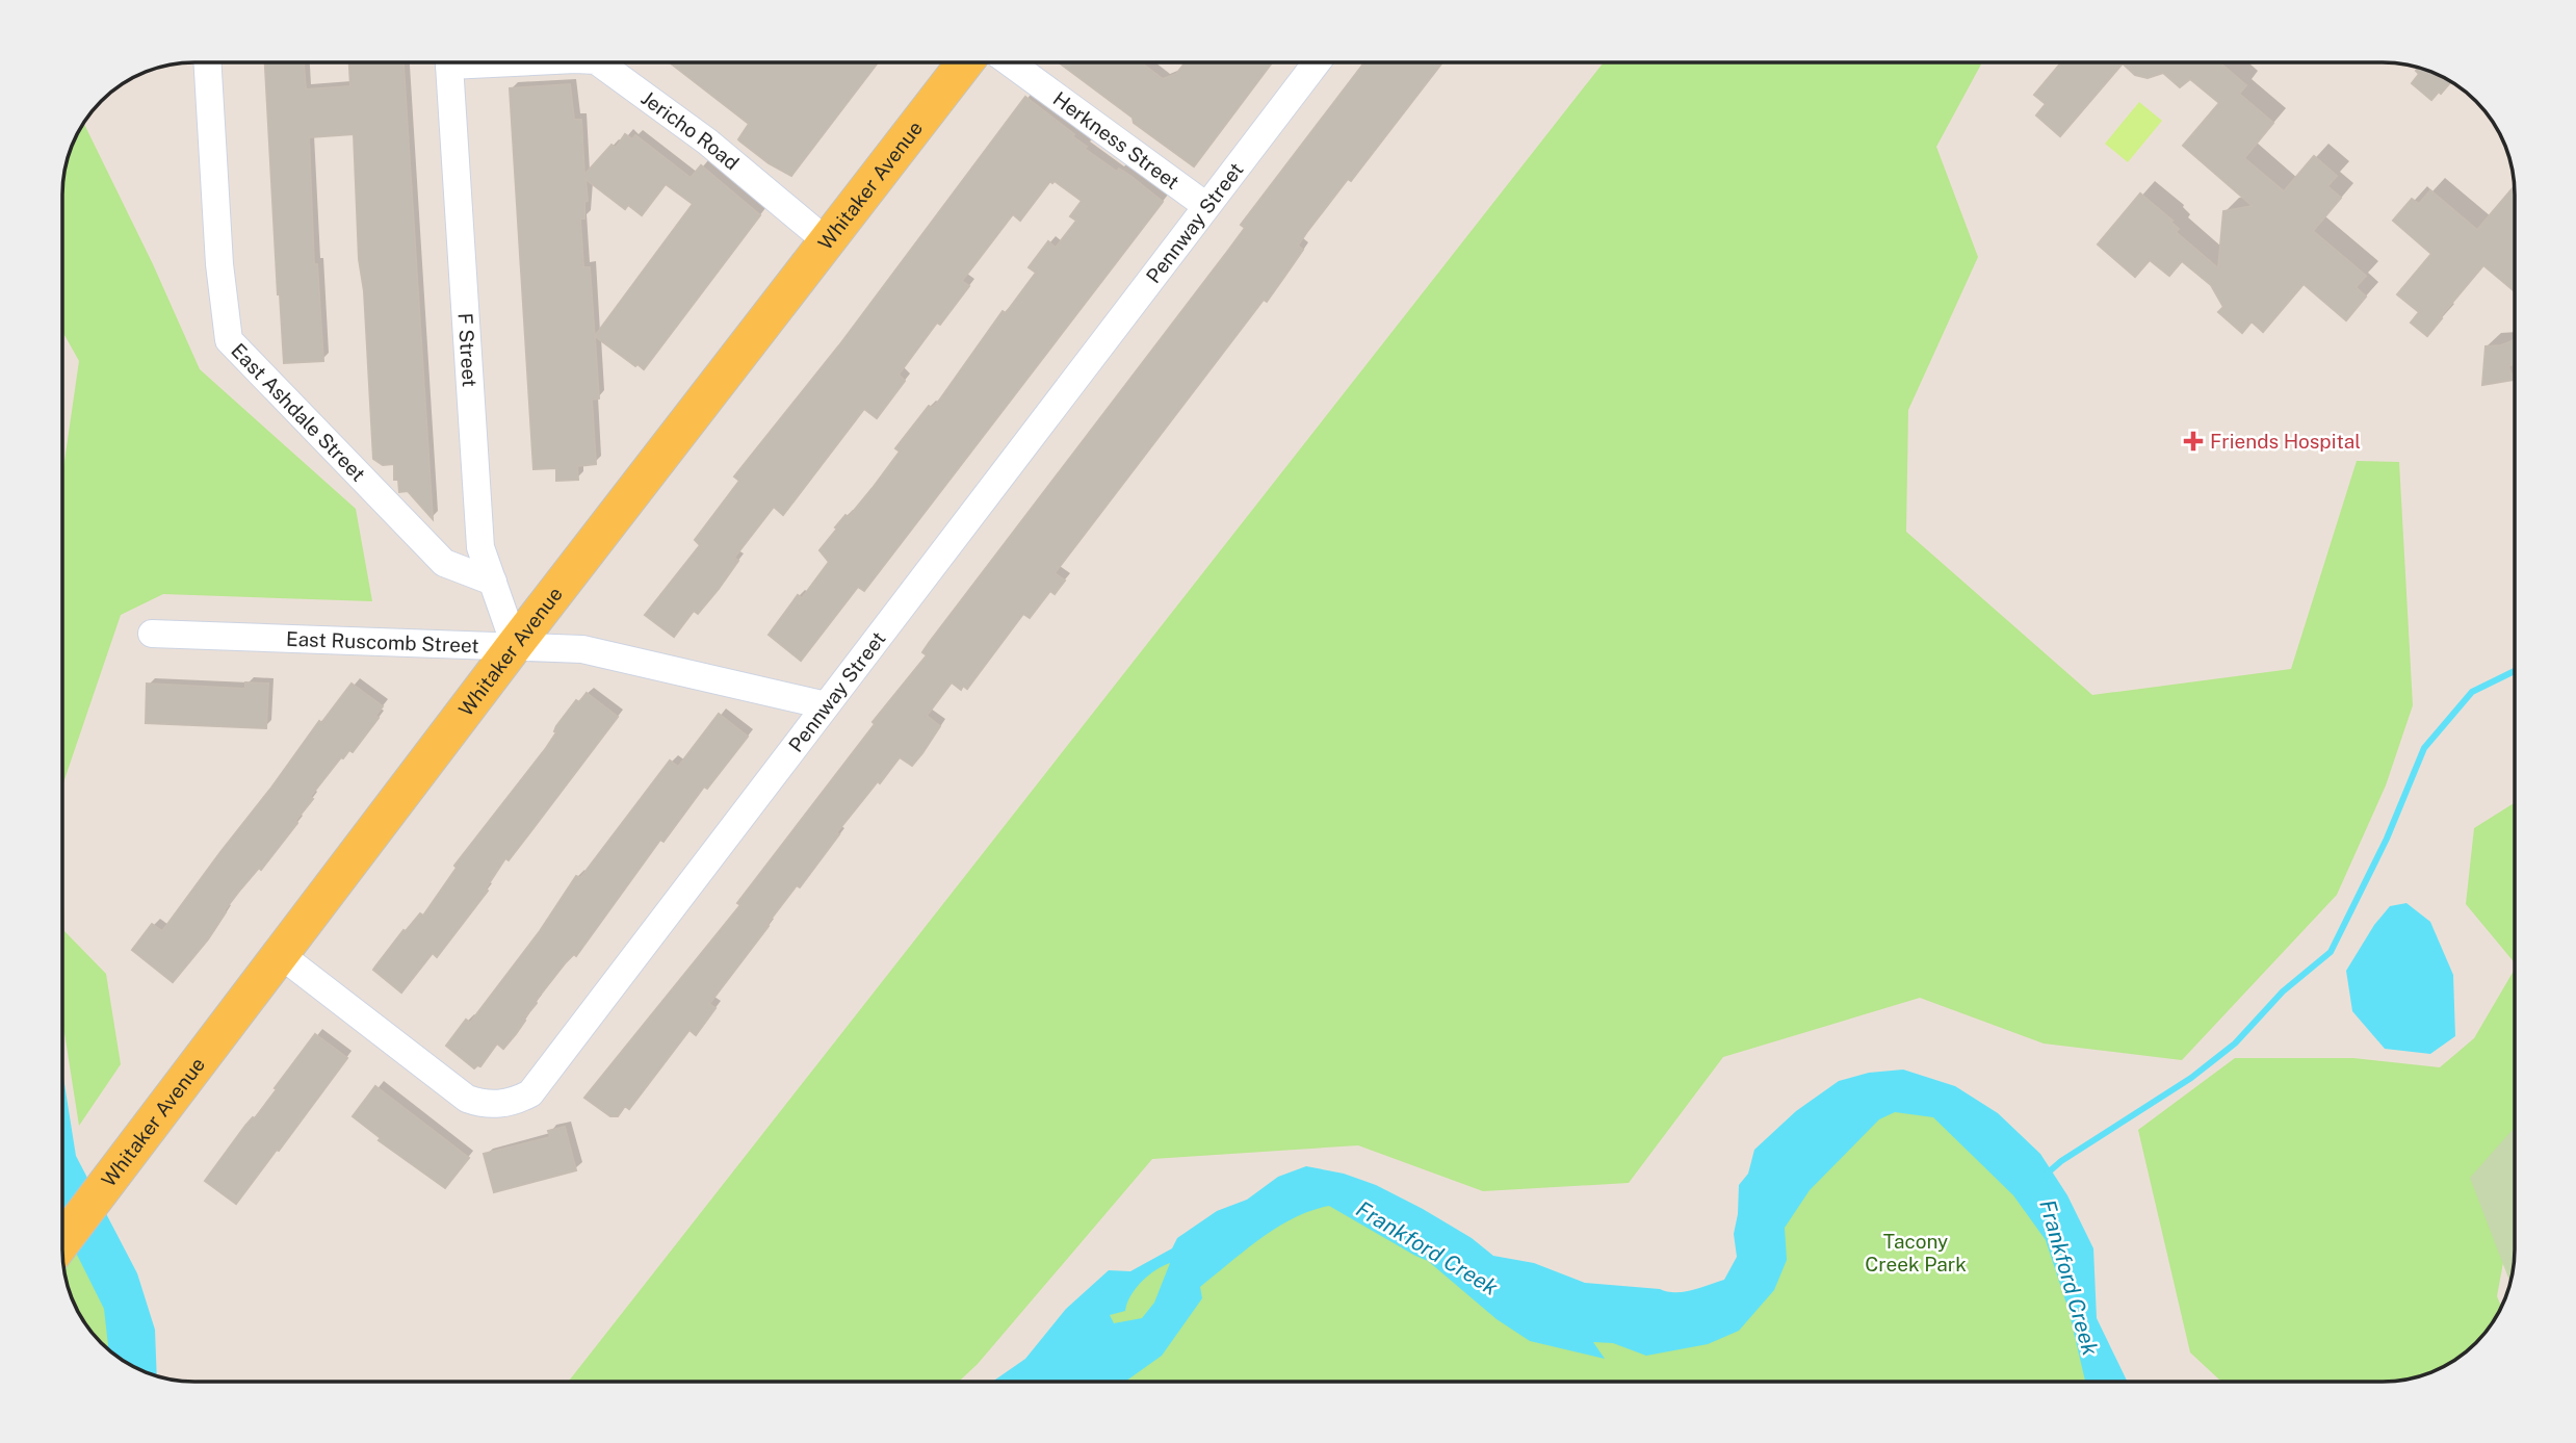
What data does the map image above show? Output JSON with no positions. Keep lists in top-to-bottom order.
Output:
{
  "streets": {
    "main road": ["Whitaker Avenue"],
    "street": [
      "Jericho Road",
      "Herkness Street",
      "Pennway Street",
      "F Street",
      "East Ashdale Street",
      "East Ruscomb Street"
    ]
  },
  "crossings": [
    ["Jericho Road", "Whitaker Avenue"],
    ["Herkness Street", "Pennway Street"],
    ["Whitaker Avenue", "Pennway Street"],
    ["Whitaker Avenue", "F Street"],
    ["Whitaker Avenue", "East Ruscomb Street"],
    ["Pennway Street", "East Ruscomb Street"],
    ["F Street", "East Ashdale Street"],
    ["F Street", "East Ruscomb Street"]
  ],
  "water": ["Frankford Creek"],
  "parks": ["Tacony Creek Park"],
  "places": {
    "health": ["Friends Hospital"]
  }
}
